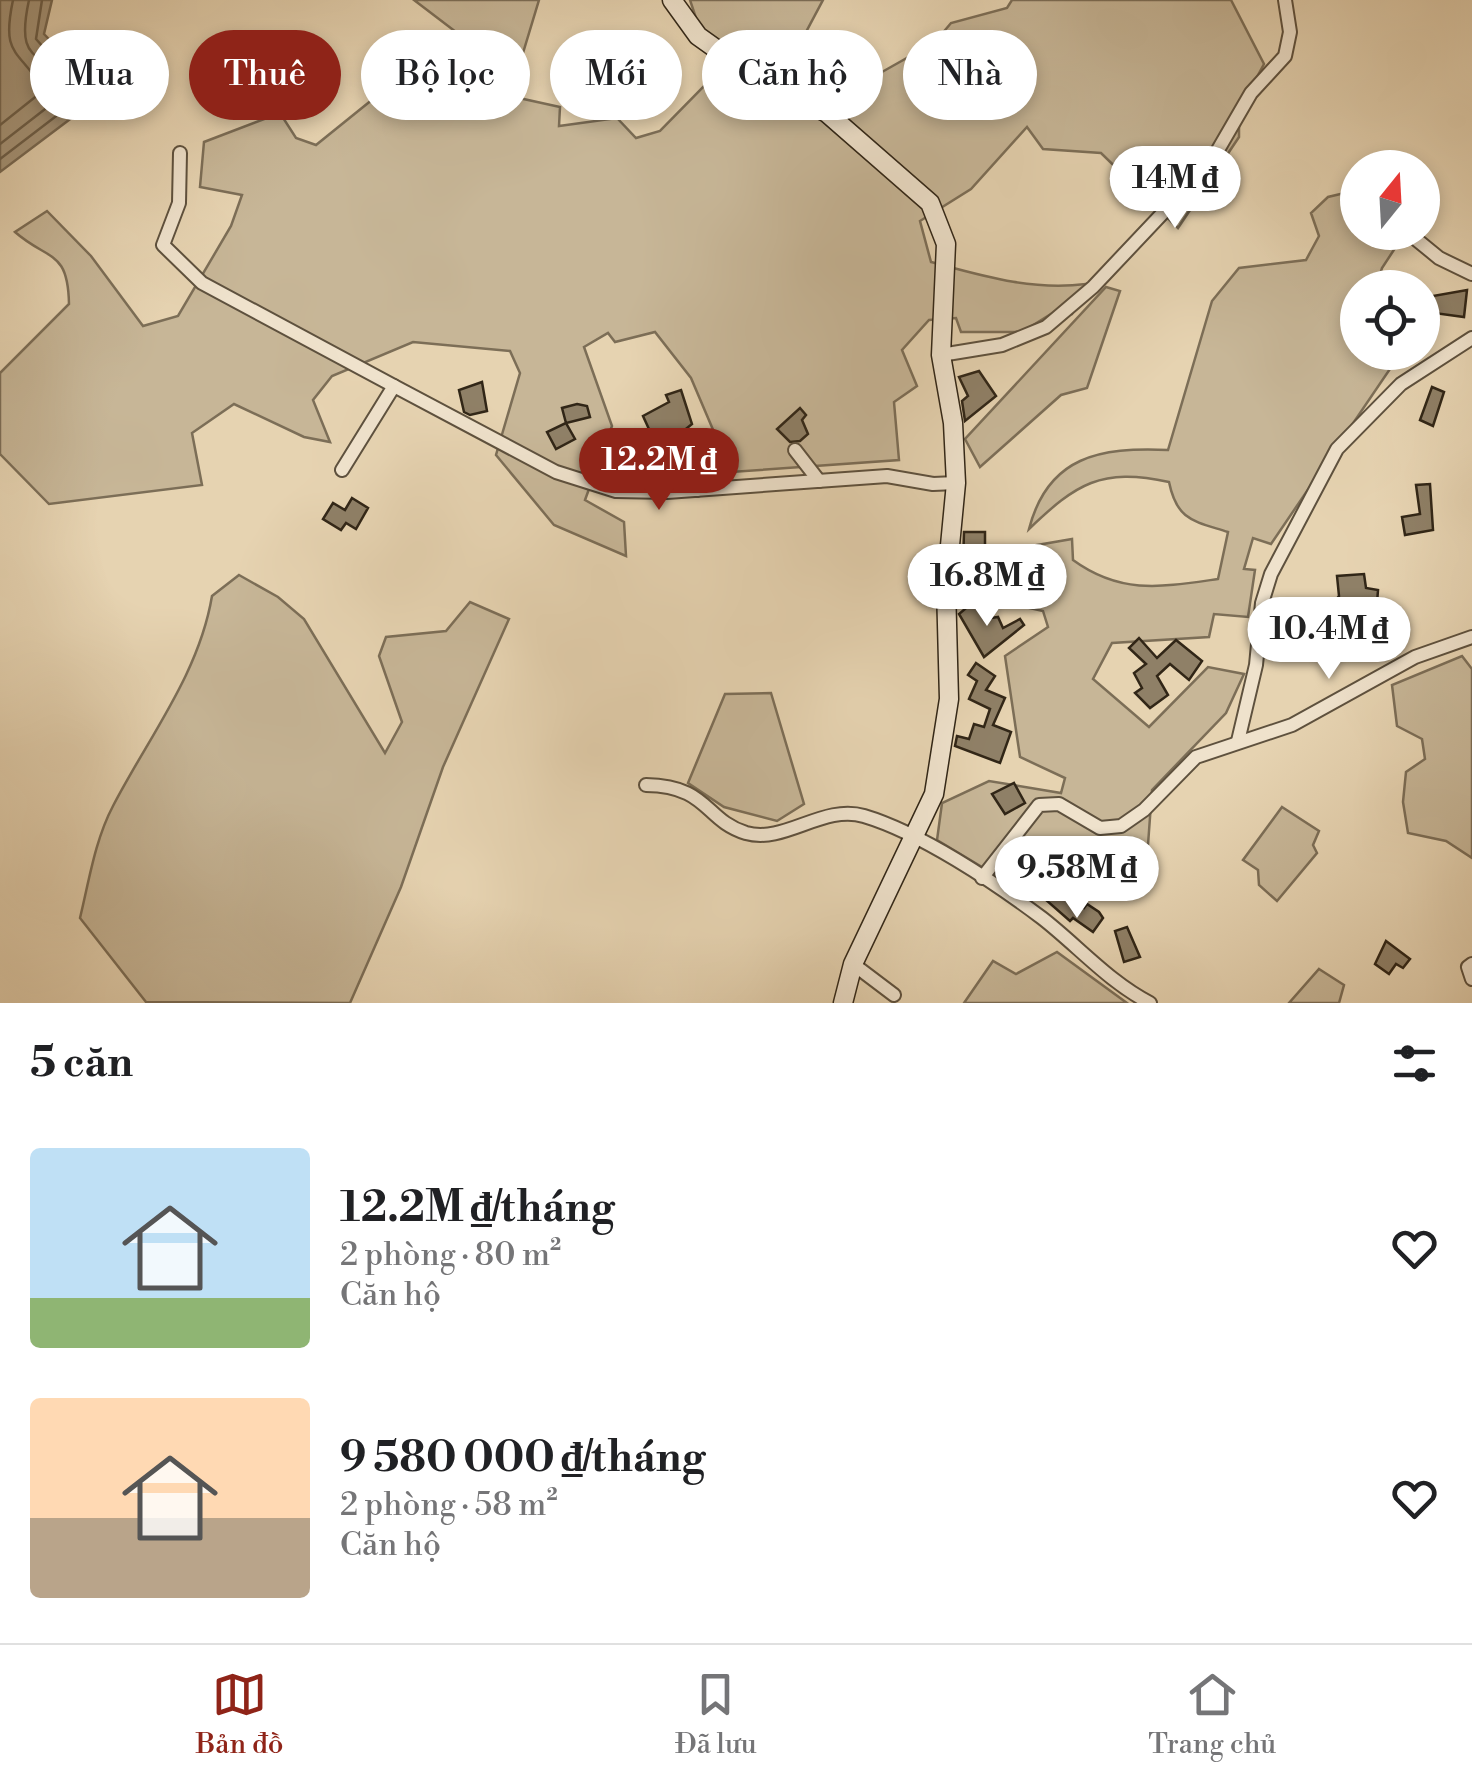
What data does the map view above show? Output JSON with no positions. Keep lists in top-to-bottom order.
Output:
{
  "north": "top",
  "page": {
    "chip": [
      "Mua",
      "Thuê",
      "Bộ lọc",
      "Mới",
      "Căn hộ",
      "Nhà"
    ],
    "price": [
      "14M ₫",
      "12.2M ₫",
      "16.8M ₫",
      "10.4M ₫",
      "9.58M ₫"
    ],
    "heading": "5 căn",
    "list": [
      {
        "name": "12.2M ₫/tháng",
        "note": "2 phòng · 80 m² · Căn hộ"
      },
      {
        "name": "9 580 000 ₫/tháng",
        "note": "2 phòng · 58 m² · Căn hộ"
      }
    ],
    "tabs": ["Bản đồ", "Đã lưu", "Trang chủ"]
  }
}
